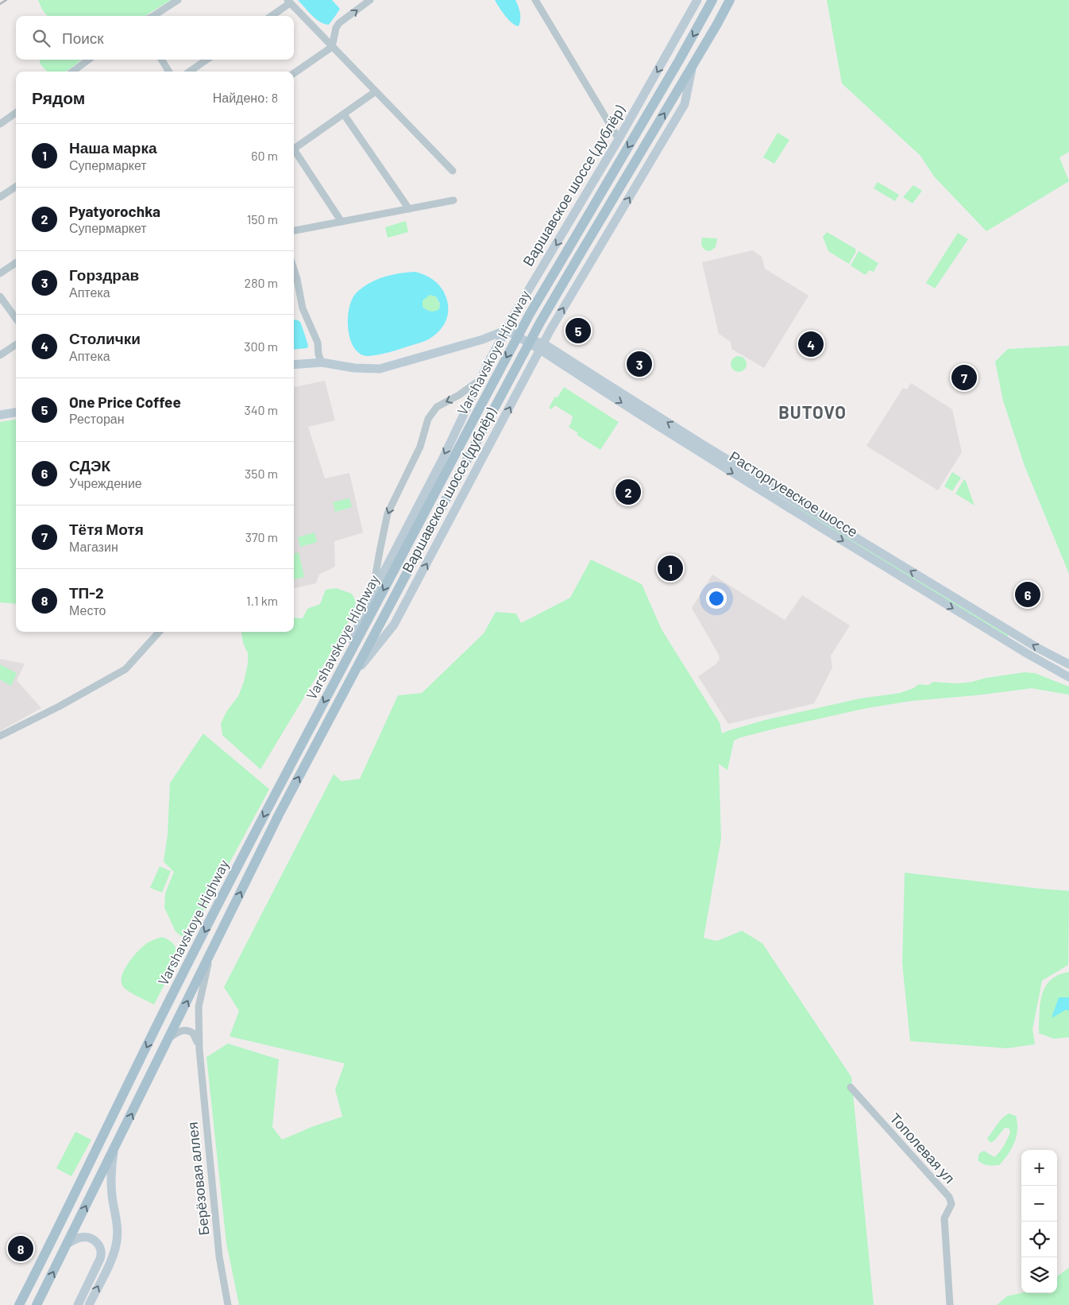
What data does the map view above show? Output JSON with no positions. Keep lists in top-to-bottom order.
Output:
{
  "streets": {
    "main road": ["Варшавское шоссе (дублёр)", "Varshavskoye Highway", "Расторгуевское шоссе"],
    "street": ["Тополевая ул", "Берёзовая аллея"]
  },
  "crossings": [
    ["Варшавское шоссе (дублёр)", "Varshavskoye Highway"],
    ["Варшавское шоссе (дублёр)", "Расторгуевское шоссе"],
    ["Varshavskoye Highway", "Берёзовая аллея"]
  ],
  "districts": ["BUTOVO"],
  "page": {
    "search": "Поиск",
    "heading": ["Рядом", "Найдено: 8"],
    "list": [
      {
        "mark": "1",
        "name": "Наша марка",
        "note": "Супермаркет",
        "value": "60 m"
      },
      {
        "mark": "2",
        "name": "Pyatyorochka",
        "note": "Супермаркет",
        "value": "150 m"
      },
      {
        "mark": "3",
        "name": "Горздрав",
        "note": "Аптека",
        "value": "280 m"
      },
      {
        "mark": "4",
        "name": "Столички",
        "note": "Аптека",
        "value": "300 m"
      },
      {
        "mark": "5",
        "name": "One Price Coffee",
        "note": "Ресторан",
        "value": "340 m"
      },
      {
        "mark": "6",
        "name": "СДЭК",
        "note": "Учреждение",
        "value": "350 m"
      },
      {
        "mark": "7",
        "name": "Тётя Мотя",
        "note": "Магазин",
        "value": "370 m"
      },
      {
        "mark": "8",
        "name": "ТП-2",
        "note": "Место",
        "value": "1.1 km"
      }
    ],
    "pins": [
      "5",
      "4",
      "3",
      "7",
      "2",
      "1",
      "6",
      "8"
    ],
    "map_buttons": ["+", "−"]
  }
}
